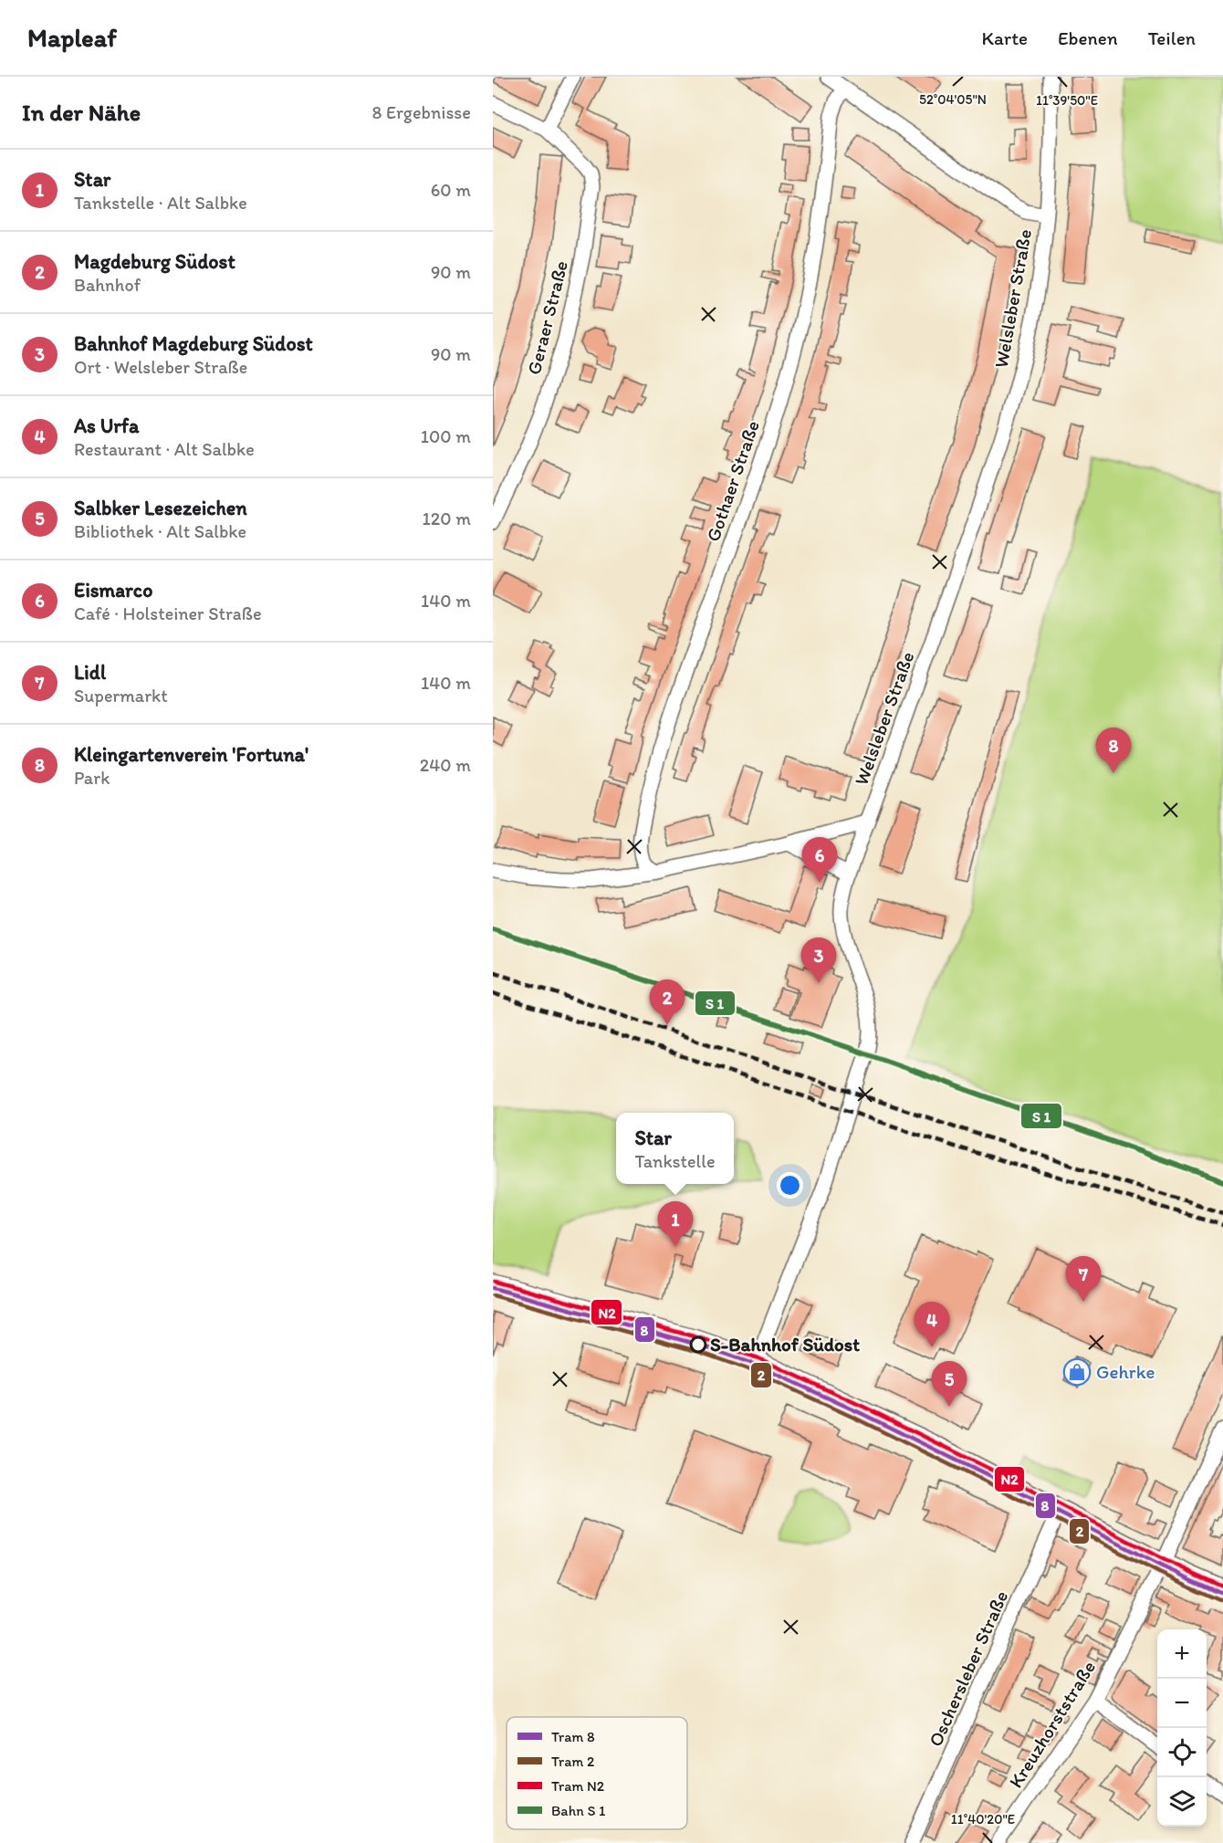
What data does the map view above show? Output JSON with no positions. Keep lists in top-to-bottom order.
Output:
{
  "streets": {
    "street": [
      "Welsleber Straße",
      "Geraer Straße",
      "Gothaer Straße",
      "Oschersleber Straße",
      "Kreuzhorststraße"
    ]
  },
  "places": {
    "other": ["S-Bahnhof Südost"],
    "shop": ["Gehrke"]
  },
  "lines": ["tram line N2", "tram line 8", "tram line 2"],
  "legend": [
    "Tram 8",
    "Tram 2",
    "Tram N2",
    "Bahn S 1"
  ],
  "page": {
    "header": "Mapleaf",
    "nav": ["Karte", "Ebenen", "Teilen"],
    "heading": ["In der Nähe", "8 Ergebnisse"],
    "list": [
      {
        "mark": "1",
        "name": "Star",
        "note": "Tankstelle · Alt Salbke",
        "value": "60 m"
      },
      {
        "mark": "2",
        "name": "Magdeburg Südost",
        "note": "Bahnhof",
        "value": "90 m"
      },
      {
        "mark": "3",
        "name": "Bahnhof Magdeburg Südost",
        "note": "Ort · Welsleber Straße",
        "value": "90 m"
      },
      {
        "mark": "4",
        "name": "As Urfa",
        "note": "Restaurant · Alt Salbke",
        "value": "100 m"
      },
      {
        "mark": "5",
        "name": "Salbker Lesezeichen",
        "note": "Bibliothek · Alt Salbke",
        "value": "120 m"
      },
      {
        "mark": "6",
        "name": "Eismarco",
        "note": "Café · Holsteiner Straße",
        "value": "140 m"
      },
      {
        "mark": "7",
        "name": "Lidl",
        "note": "Supermarkt",
        "value": "140 m"
      },
      {
        "mark": "8",
        "name": "Kleingartenverein 'Fortuna'",
        "note": "Park",
        "value": "240 m"
      }
    ],
    "pins": [
      "8",
      "6",
      "3",
      "2",
      "1",
      "7",
      "4",
      "5"
    ],
    "popup": ["Star", "Tankstelle"],
    "map_buttons": ["+", "−"]
  },
  "coordinates": ["52°04'05\"N", "11°39'50\"E", "11°40'20\"E"]
}
